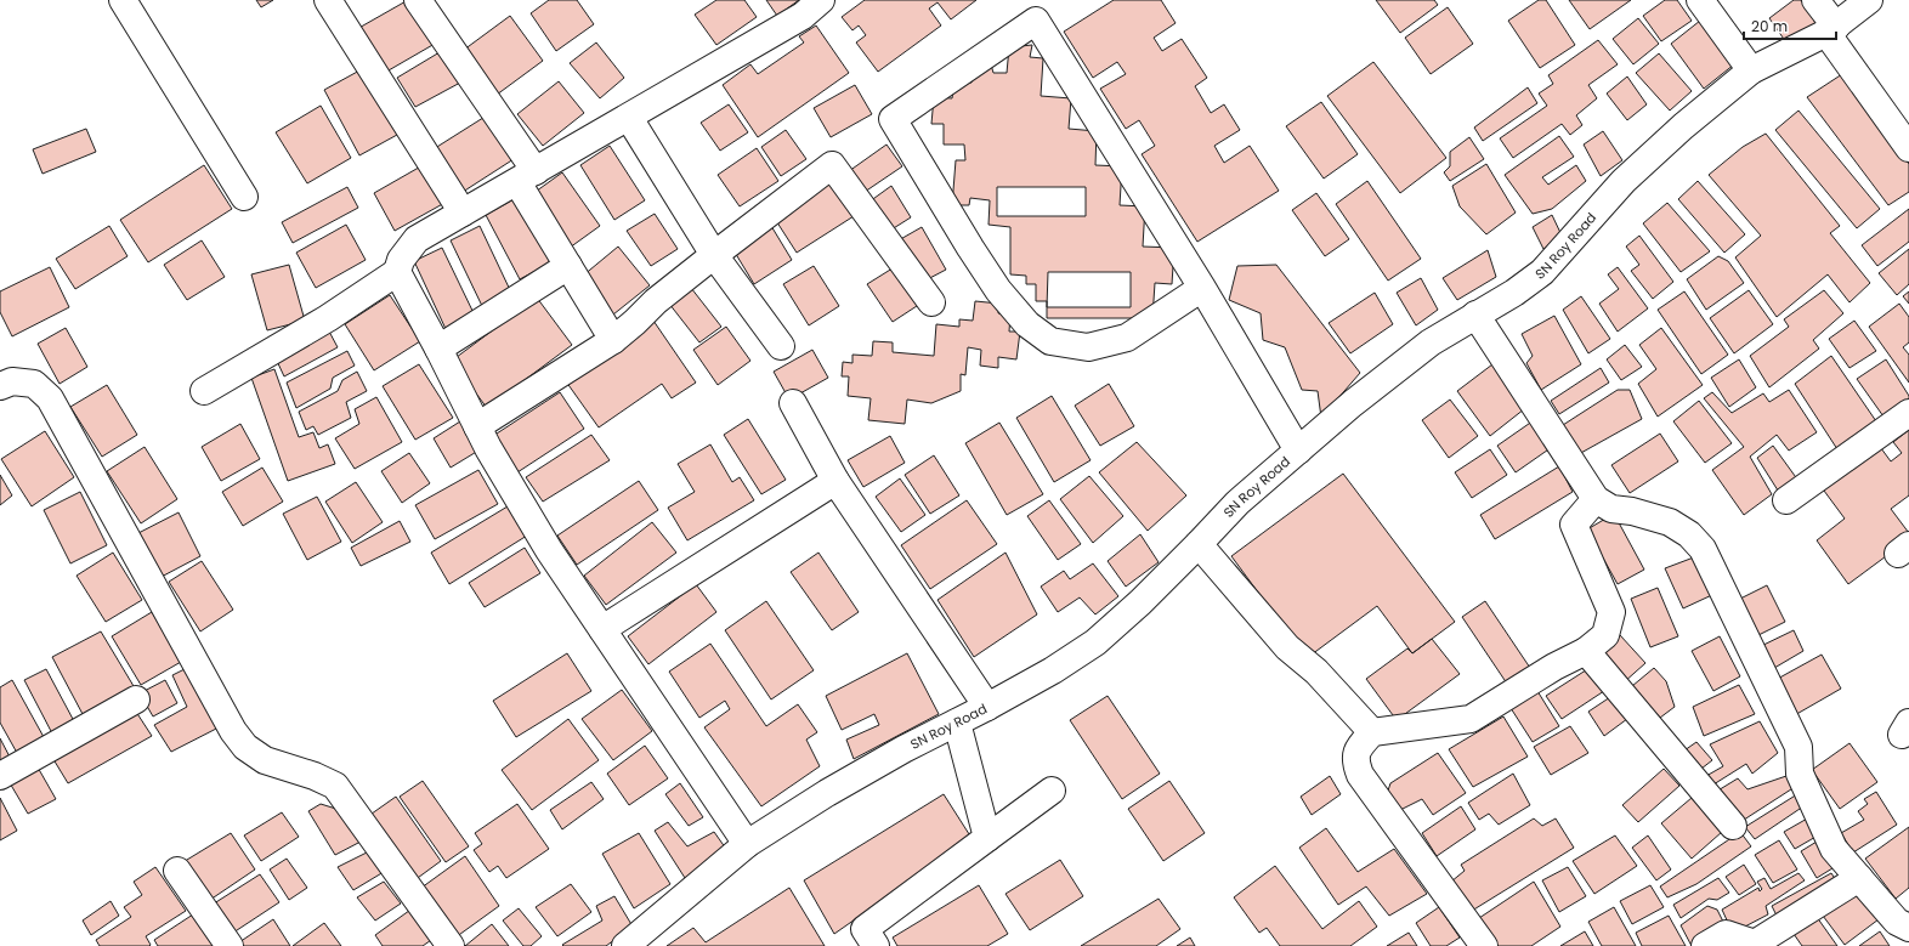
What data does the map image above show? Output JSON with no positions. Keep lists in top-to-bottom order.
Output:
{
  "streets": {
    "street": ["SN Roy Road"]
  },
  "scale_bar": "20 m"
}
